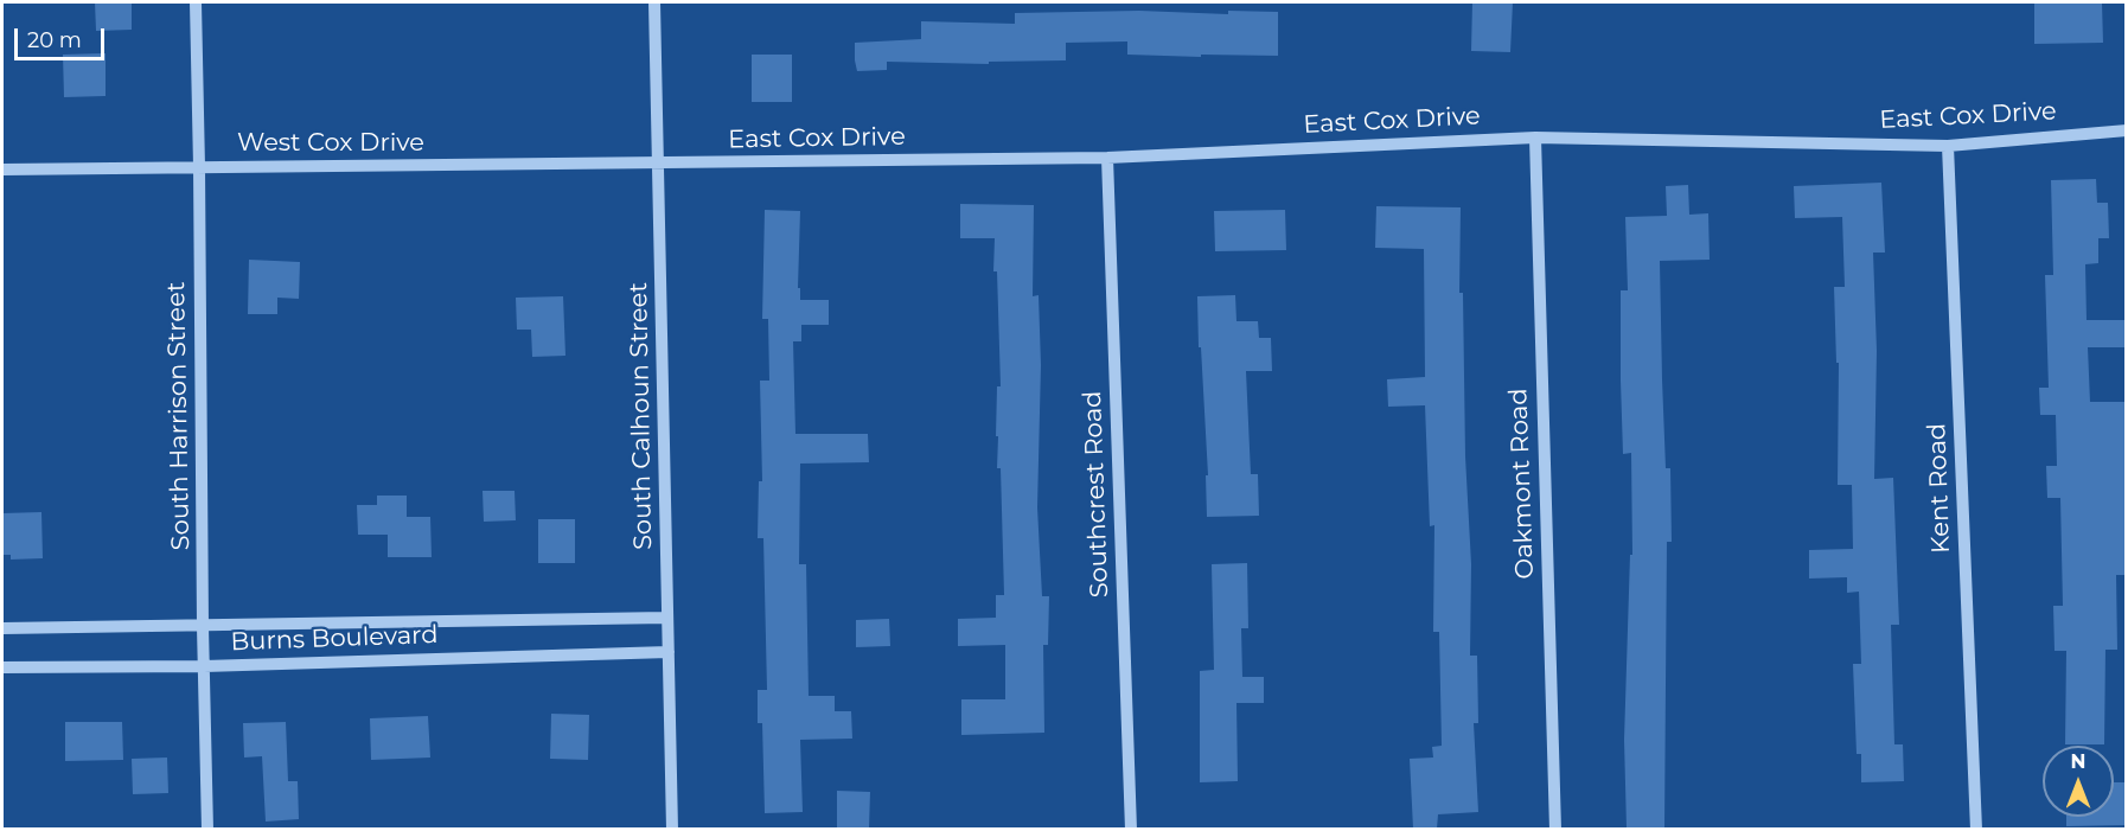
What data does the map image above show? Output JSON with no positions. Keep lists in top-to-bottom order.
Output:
{
  "streets": {
    "street": [
      "East Cox Drive",
      "West Cox Drive",
      "South Harrison Street",
      "South Calhoun Street",
      "Oakmont Road",
      "Kent Road",
      "Southcrest Road",
      "Burns Boulevard"
    ]
  },
  "crossings": [
    ["East Cox Drive", "West Cox Drive"],
    ["East Cox Drive", "South Calhoun Street"],
    ["East Cox Drive", "Oakmont Road"],
    ["East Cox Drive", "Kent Road"],
    ["East Cox Drive", "Southcrest Road"],
    ["West Cox Drive", "South Harrison Street"],
    ["West Cox Drive", "South Calhoun Street"],
    ["South Harrison Street", "Burns Boulevard"],
    ["South Calhoun Street", "Burns Boulevard"]
  ],
  "scale_bar": "20 m",
  "north": "top"
}
